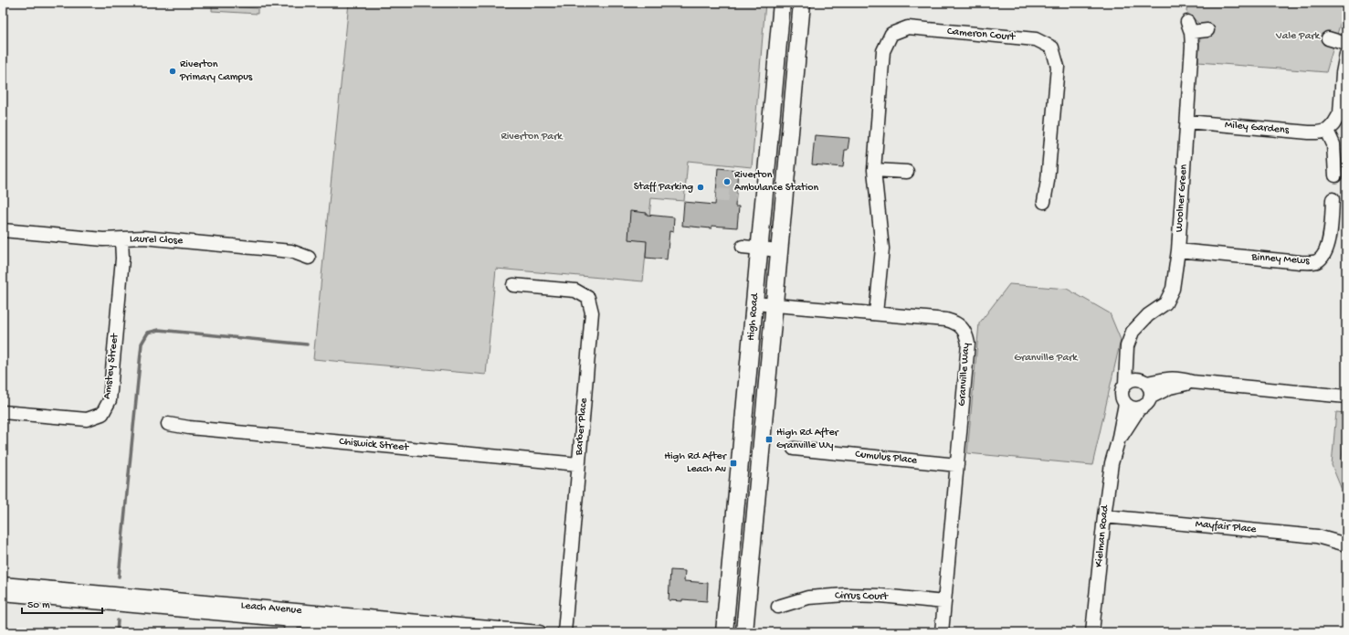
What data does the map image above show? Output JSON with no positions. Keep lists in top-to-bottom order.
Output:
{
  "streets": {
    "main road": ["High Road"],
    "street": [
      "Cameron Court",
      "Miley Gardens",
      "Woolner Green",
      "Laurel Close",
      "Binney Mews",
      "Amstey Street",
      "Granville Way",
      "Barber Place",
      "Chiswick Street",
      "Cumulus Place",
      "Mayfair Place",
      "Kielman Road",
      "Cirrus Court",
      "Leach Avenue"
    ]
  },
  "crossings": [
    ["Cameron Court", "Granville Way"],
    ["Miley Gardens", "Woolner Green"],
    ["Woolner Green", "Binney Mews"],
    ["Woolner Green", "Kielman Road"],
    ["Laurel Close", "Amstey Street"],
    ["High Road", "Granville Way"],
    ["Granville Way", "Cumulus Place"],
    ["Granville Way", "Cirrus Court"],
    ["Barber Place", "Chiswick Street"],
    ["Mayfair Place", "Kielman Road"]
  ],
  "parks": ["Vale Park", "Riverton Park", "Granville Park"],
  "places": {
    "other": ["Riverton Primary Campus", "Riverton Ambulance Station", "Staff Parking"],
    "transit": ["High Rd After Granville Wy", "High Rd After Leach Av"]
  },
  "scale_bar": "50 m"
}
